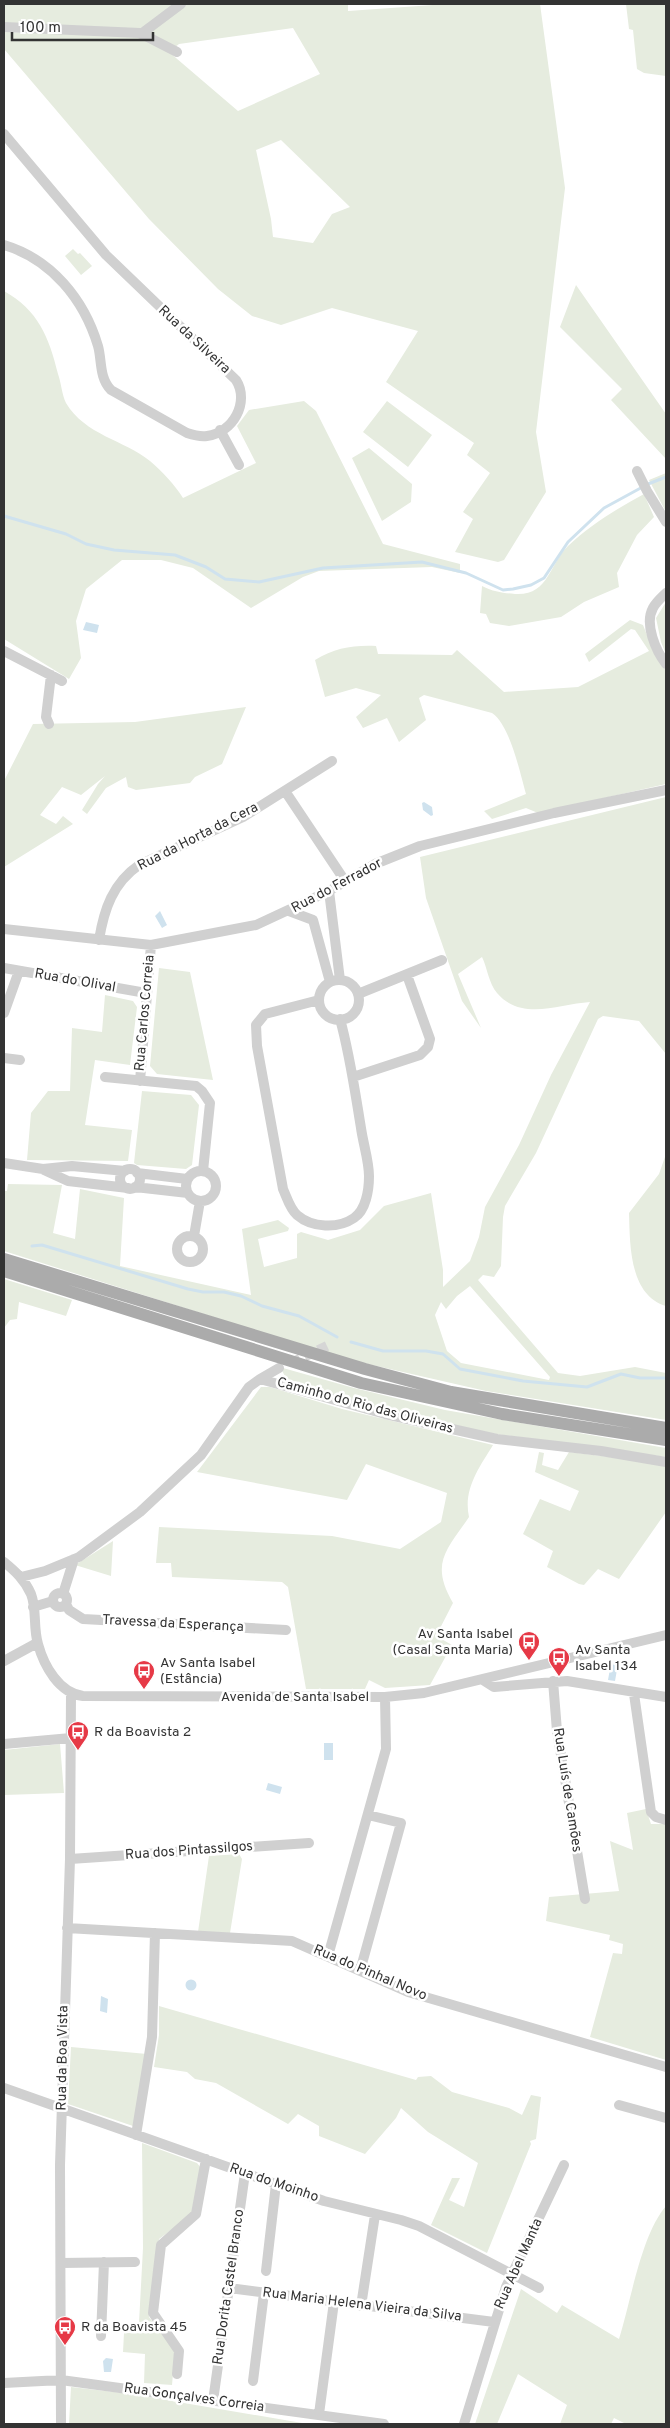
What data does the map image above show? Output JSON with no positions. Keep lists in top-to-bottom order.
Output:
{
  "streets": {
    "street": [
      "Rua da Silveira",
      "Rua da Horta da Cera",
      "Rua do Ferrador",
      "Rua do Olival",
      "Rua Carlos Correia",
      "Caminho do Rio das Oliveiras",
      "Travessa da Esperança",
      "Avenida de Santa Isabel",
      "Rua Luís de Camões",
      "Rua dos Pintassilgos",
      "Rua do Pinhal Novo",
      "Rua da Boa Vista",
      "Rua do Moinho",
      "Rua Abel Manta",
      "Rua Dorita Castel Branco",
      "Rua Maria Helena Vieira da Silva",
      "Rua Gonçalves Correia"
    ]
  },
  "crossings": [
    ["Rua da Horta da Cera", "Rua do Ferrador"],
    ["Rua do Ferrador", "Rua Carlos Correia"],
    ["Rua do Olival", "Rua Carlos Correia"],
    ["Avenida de Santa Isabel", "Rua da Boa Vista"],
    ["Rua dos Pintassilgos", "Rua da Boa Vista"],
    ["Rua do Pinhal Novo", "Rua da Boa Vista"],
    ["Rua da Boa Vista", "Rua do Moinho"],
    ["Rua da Boa Vista", "Rua Gonçalves Correia"],
    ["Rua do Moinho", "Rua Abel Manta"],
    ["Rua do Moinho", "Rua Dorita Castel Branco"],
    ["Rua Abel Manta", "Rua Maria Helena Vieira da Silva"],
    ["Rua Dorita Castel Branco", "Rua Maria Helena Vieira da Silva"],
    ["Rua Dorita Castel Branco", "Rua Gonçalves Correia"]
  ],
  "places": {
    "bus stop": [
      "Av Santa Isabel (Casal Santa Maria)",
      "Av Santa Isabel 134",
      "Av Santa Isabel (Estância)",
      "R da Boavista 2",
      "R da Boavista 45"
    ]
  },
  "scale_bar": "100 m"
}
